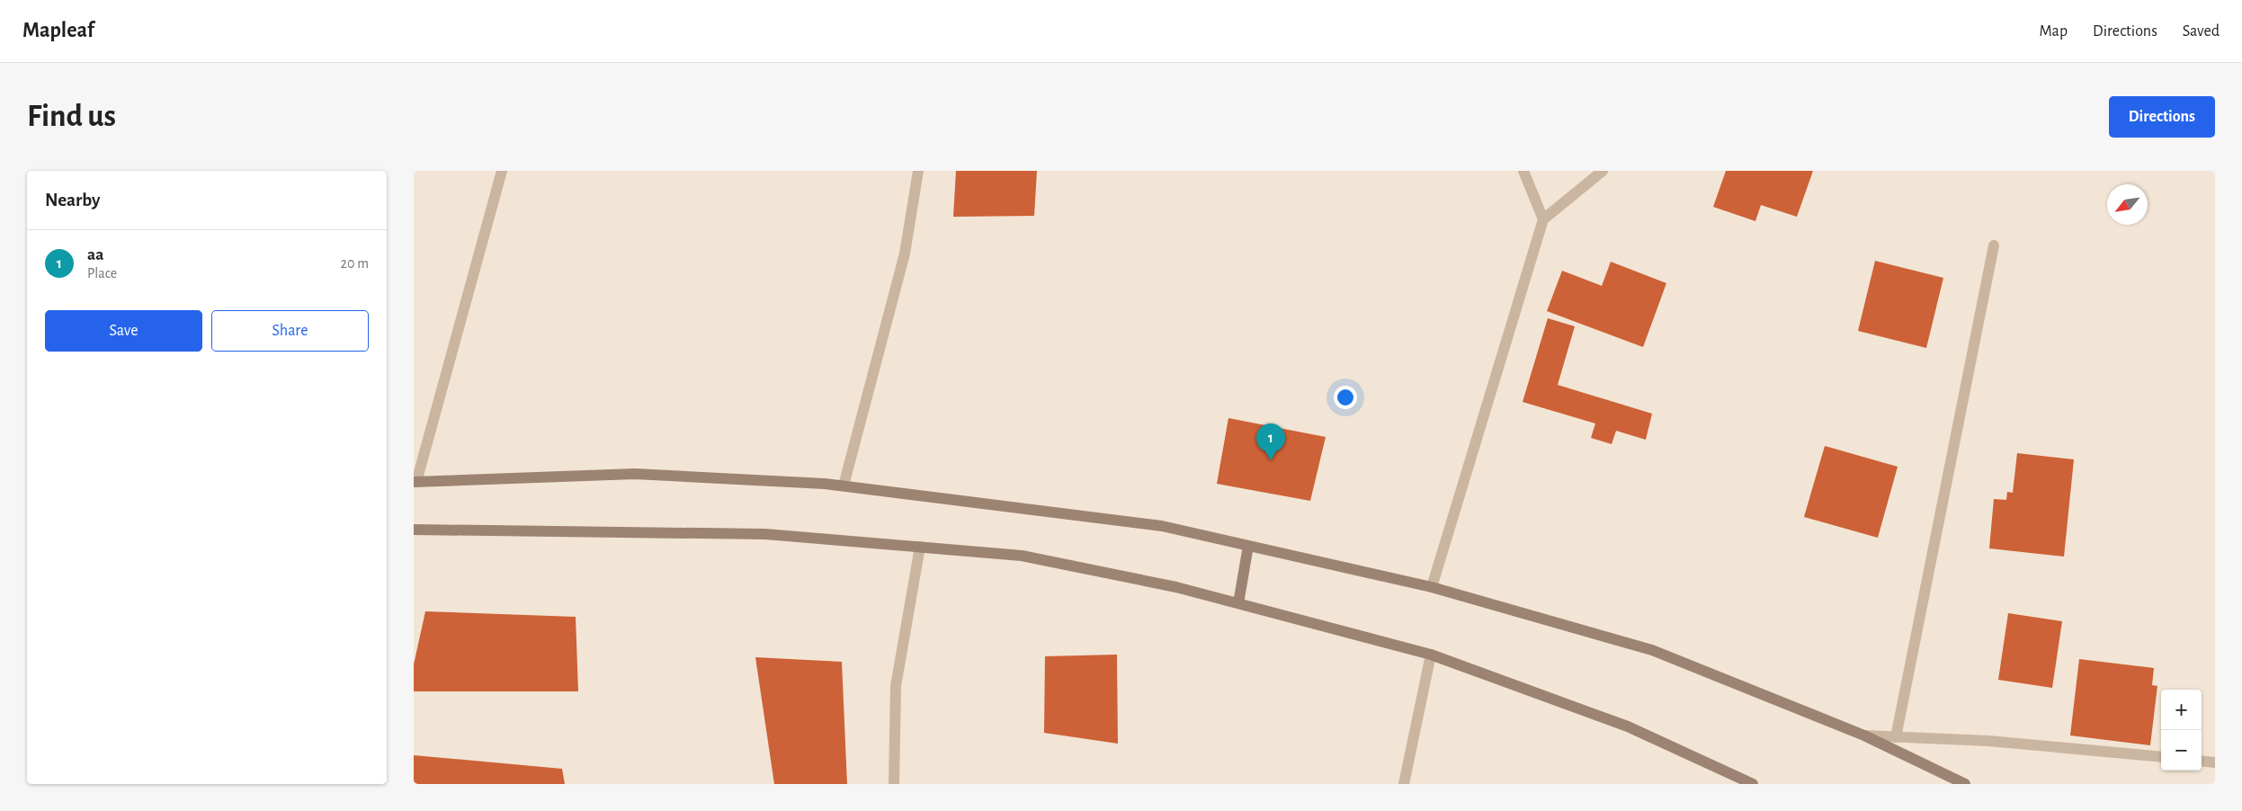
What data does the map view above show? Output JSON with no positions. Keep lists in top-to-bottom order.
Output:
{
  "north": "bottom left",
  "page": {
    "header": "Mapleaf",
    "nav": ["Map", "Directions", "Saved"],
    "buttons": [
      "Directions",
      ["Save", "Share"]
    ],
    "title": "Find us",
    "heading": "Nearby",
    "list": [
      {
        "mark": "1",
        "name": "aa",
        "note": "Place",
        "value": "20 m"
      }
    ],
    "pins": "1",
    "map_buttons": ["+", "−"]
  }
}
